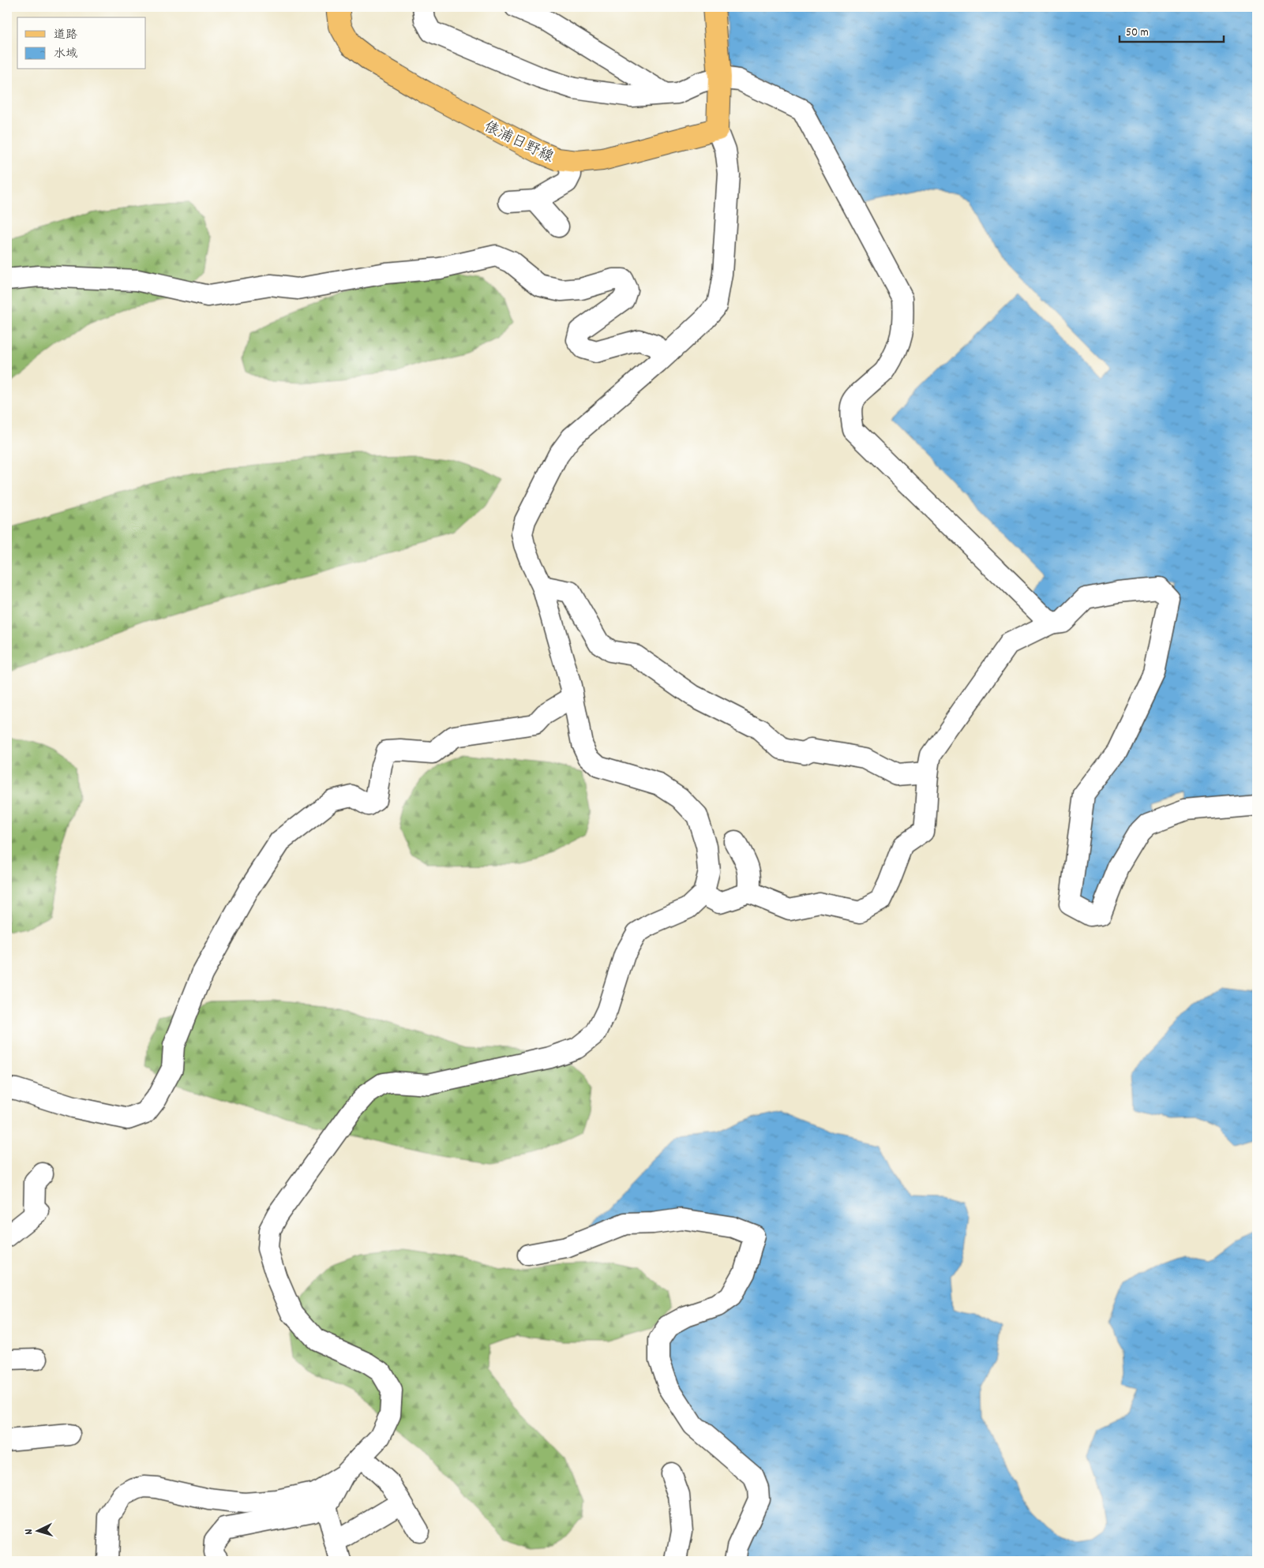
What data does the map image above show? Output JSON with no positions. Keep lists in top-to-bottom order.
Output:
{
  "streets": {
    "main road": ["俵浦日野線"]
  },
  "legend": ["道路", "水域"],
  "scale_bar": "50 m",
  "north": "left"
}
